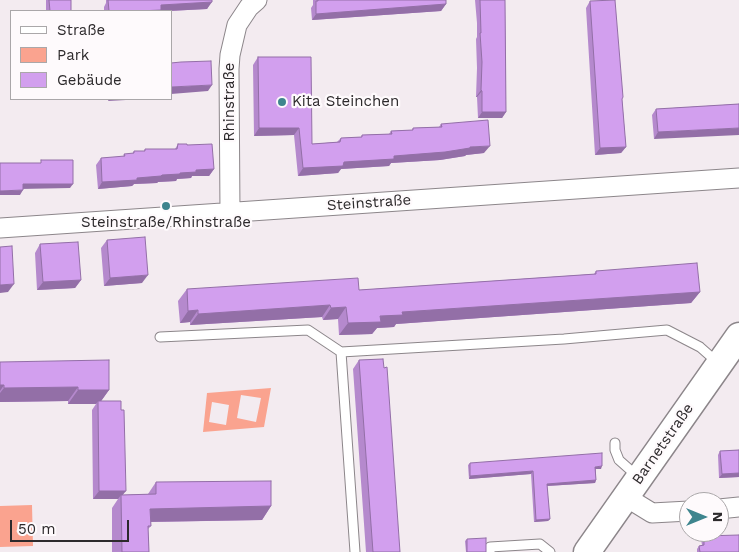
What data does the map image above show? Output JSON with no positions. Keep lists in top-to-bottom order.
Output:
{
  "streets": {
    "street": ["Rhinstraße", "Steinstraße", "Barnetstraße"]
  },
  "crossings": [
    ["Rhinstraße", "Steinstraße"]
  ],
  "places": ["Kita Steinchen", "Steinstraße/Rhinstraße"],
  "legend": ["Straße", "Park", "Gebäude"],
  "scale_bar": "50 m",
  "north": "right"
}
